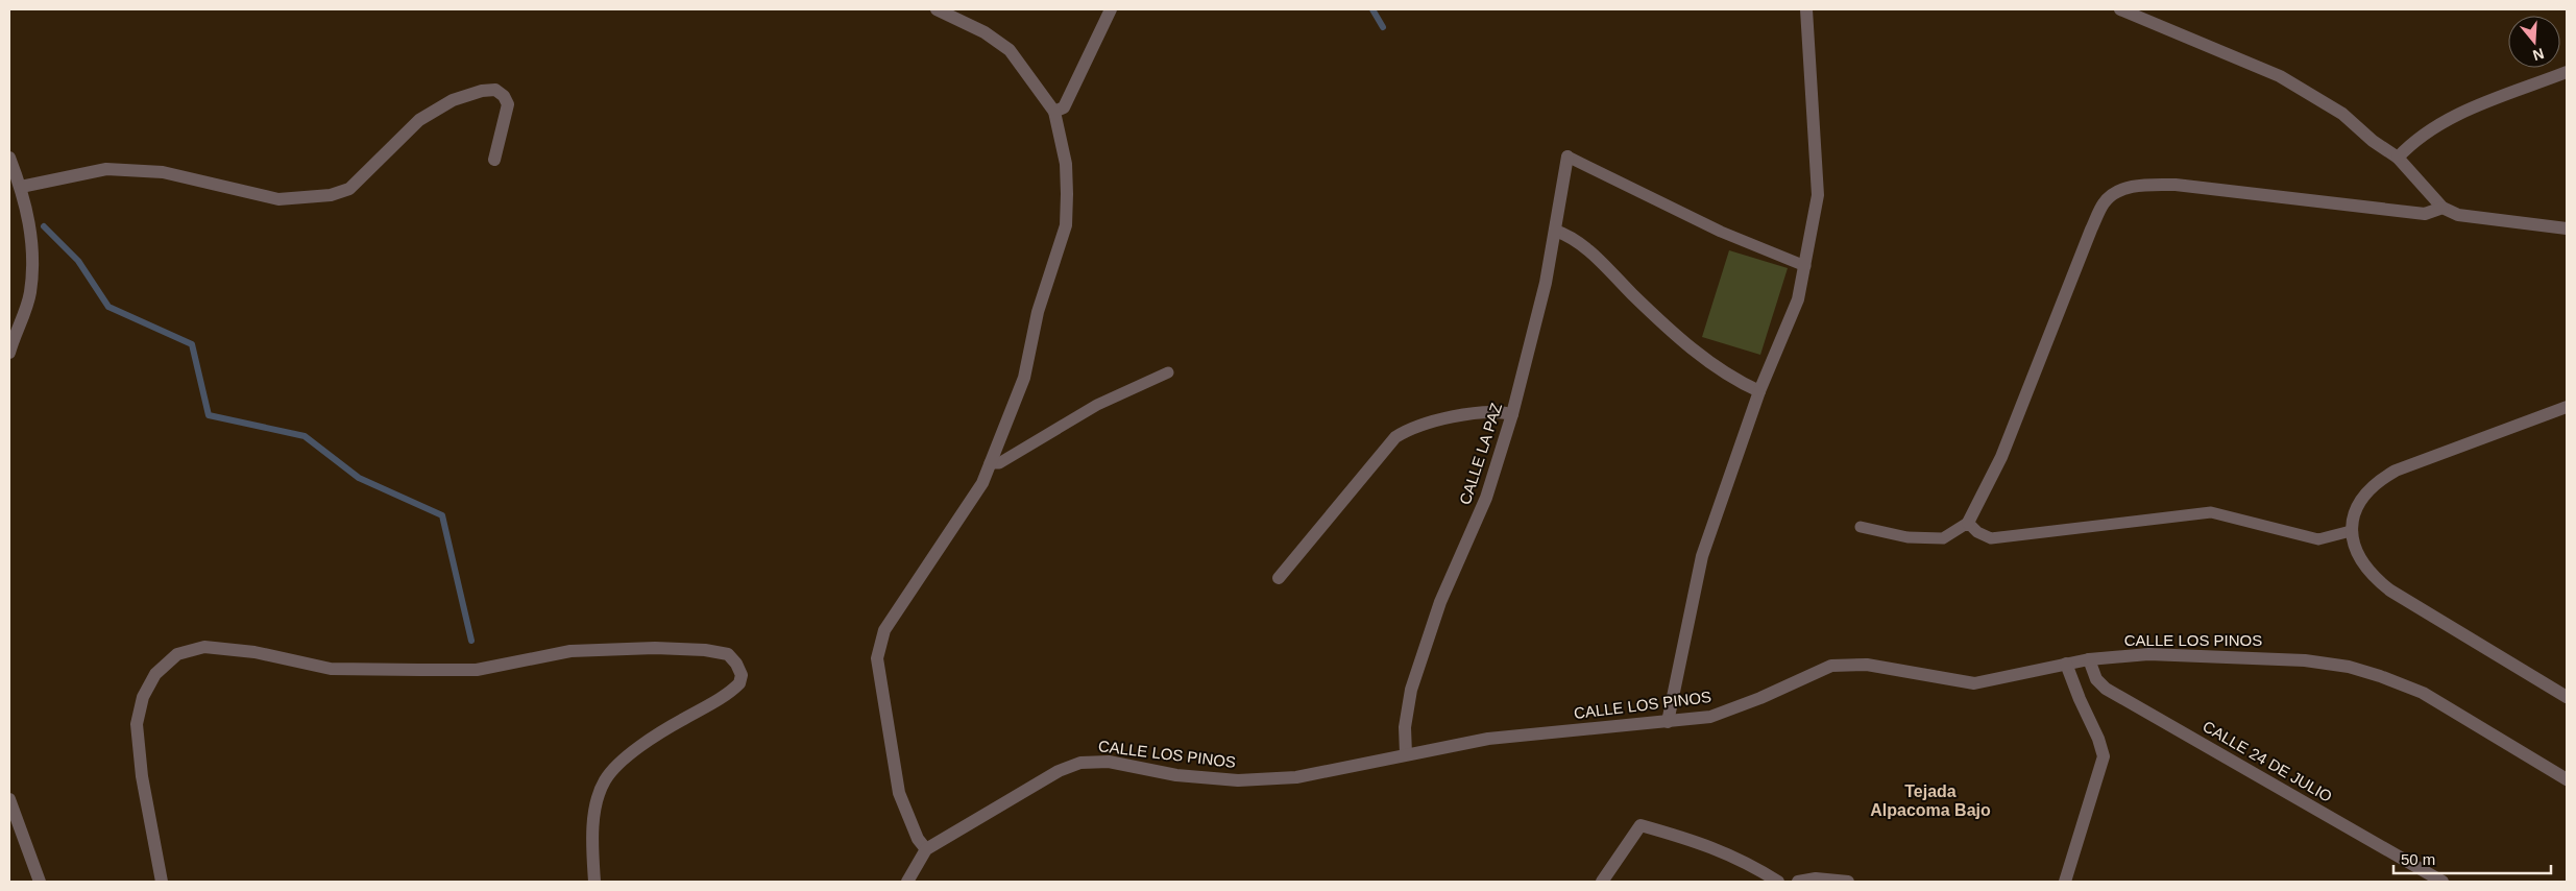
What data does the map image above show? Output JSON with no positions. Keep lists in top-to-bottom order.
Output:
{
  "streets": {
    "street": ["CALLE LA PAZ", "CALLE LOS PINOS", "CALLE 24 DE JULIO"]
  },
  "crossings": [
    ["CALLE LA PAZ", "CALLE LOS PINOS"],
    ["CALLE LOS PINOS", "CALLE 24 DE JULIO"]
  ],
  "districts": ["Tejada Alpacoma Bajo"],
  "scale_bar": "50 m",
  "north": "bottom"
}
